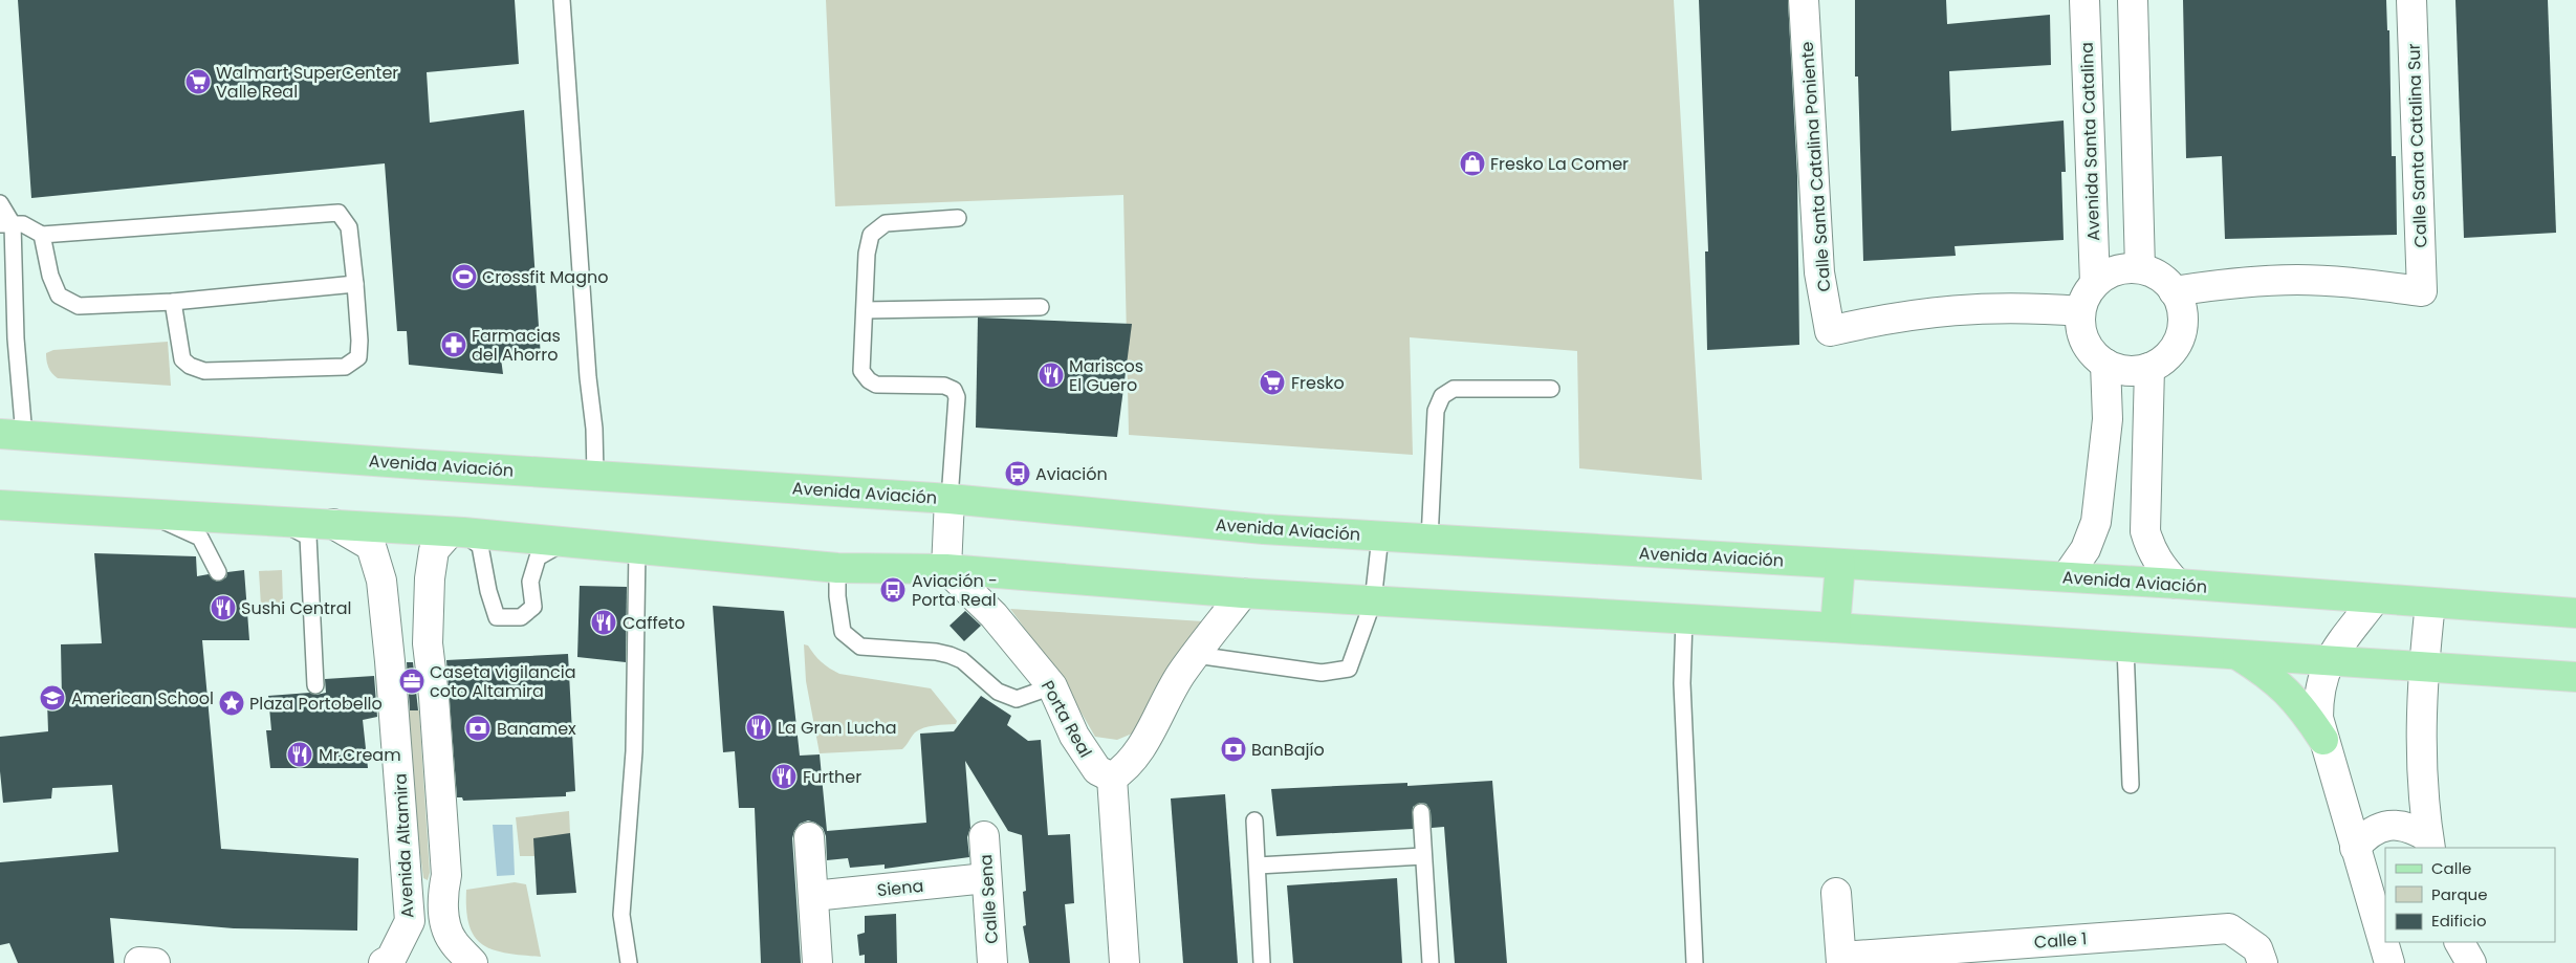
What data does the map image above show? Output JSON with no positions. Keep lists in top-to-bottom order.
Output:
{
  "streets": {
    "main road": ["Avenida Aviación"],
    "street": [
      "Avenida Santa Catalina",
      "Calle Santa Catalina Sur",
      "Calle Santa Catalina Poniente",
      "Porta Real",
      "Avenida Altamira",
      "Siena",
      "Calle Sena",
      "Calle 1"
    ]
  },
  "crossings": [
    ["Avenida Santa Catalina", "Calle Santa Catalina Sur"],
    ["Avenida Santa Catalina", "Calle Santa Catalina Poniente"],
    ["Calle Santa Catalina Sur", "Calle Santa Catalina Poniente"],
    ["Siena", "Calle Sena"]
  ],
  "places": {
    "supermarket": ["Walmart SuperCenter Valle Real", "Fresko"],
    "shop": ["Fresko La Comer"],
    "sports": ["Crossfit Magno"],
    "pharmacy": ["Farmacias del Ahorro"],
    "restaurant": [
      "Mariscos El Guero",
      "Sushi Central",
      "Caffeto",
      "La Gran Lucha",
      "Mr.Cream",
      "Further"
    ],
    "bus stop": ["Aviación", "Aviación - Porta Real"],
    "office": ["Caseta vigilancia coto Altamira"],
    "school or university": ["American School"],
    "place": ["Plaza Portobello"],
    "bank": ["Banamex", "BanBajío"]
  },
  "legend": ["Calle", "Parque", "Edificio"]
}
